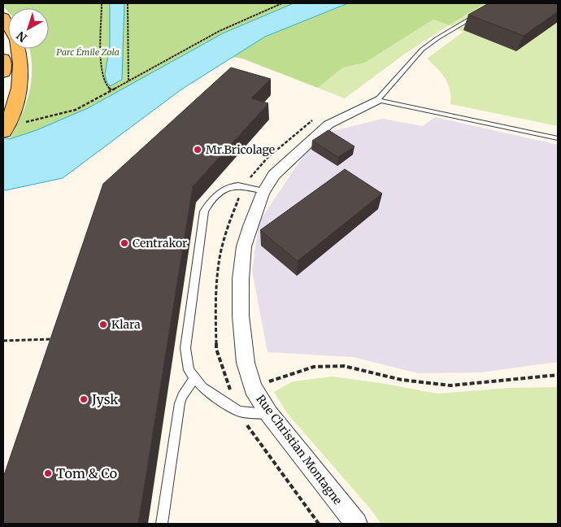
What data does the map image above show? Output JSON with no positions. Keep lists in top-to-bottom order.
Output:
{
  "streets": {
    "street": ["Rue Christian Montagne"]
  },
  "parks": ["Parc Émile Zola"],
  "places": [
    "Mr.Bricolage",
    "Centrakor",
    "Klara",
    "Jysk",
    "Tom & Co"
  ],
  "north": "bottom left"
}
